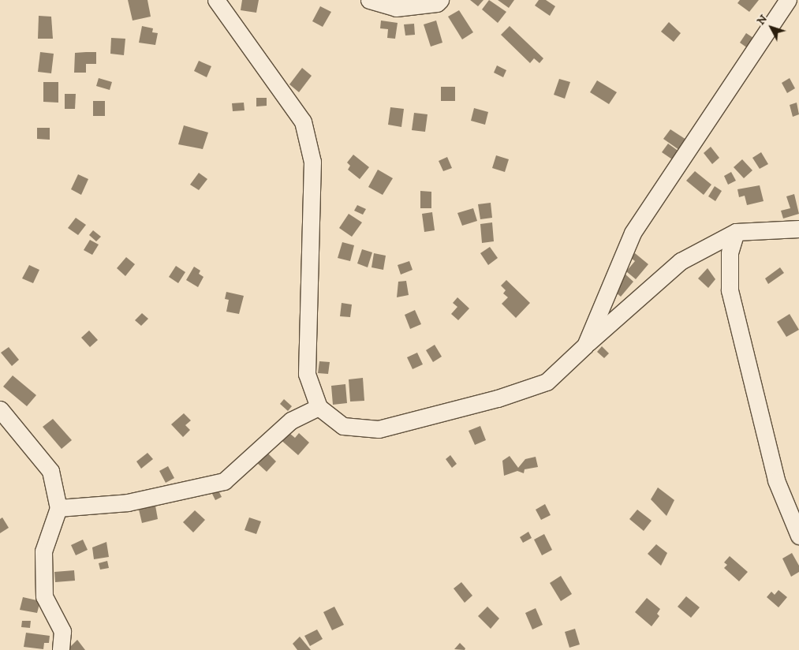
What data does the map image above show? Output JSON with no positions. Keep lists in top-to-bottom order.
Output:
{
  "north": "top left"
}
